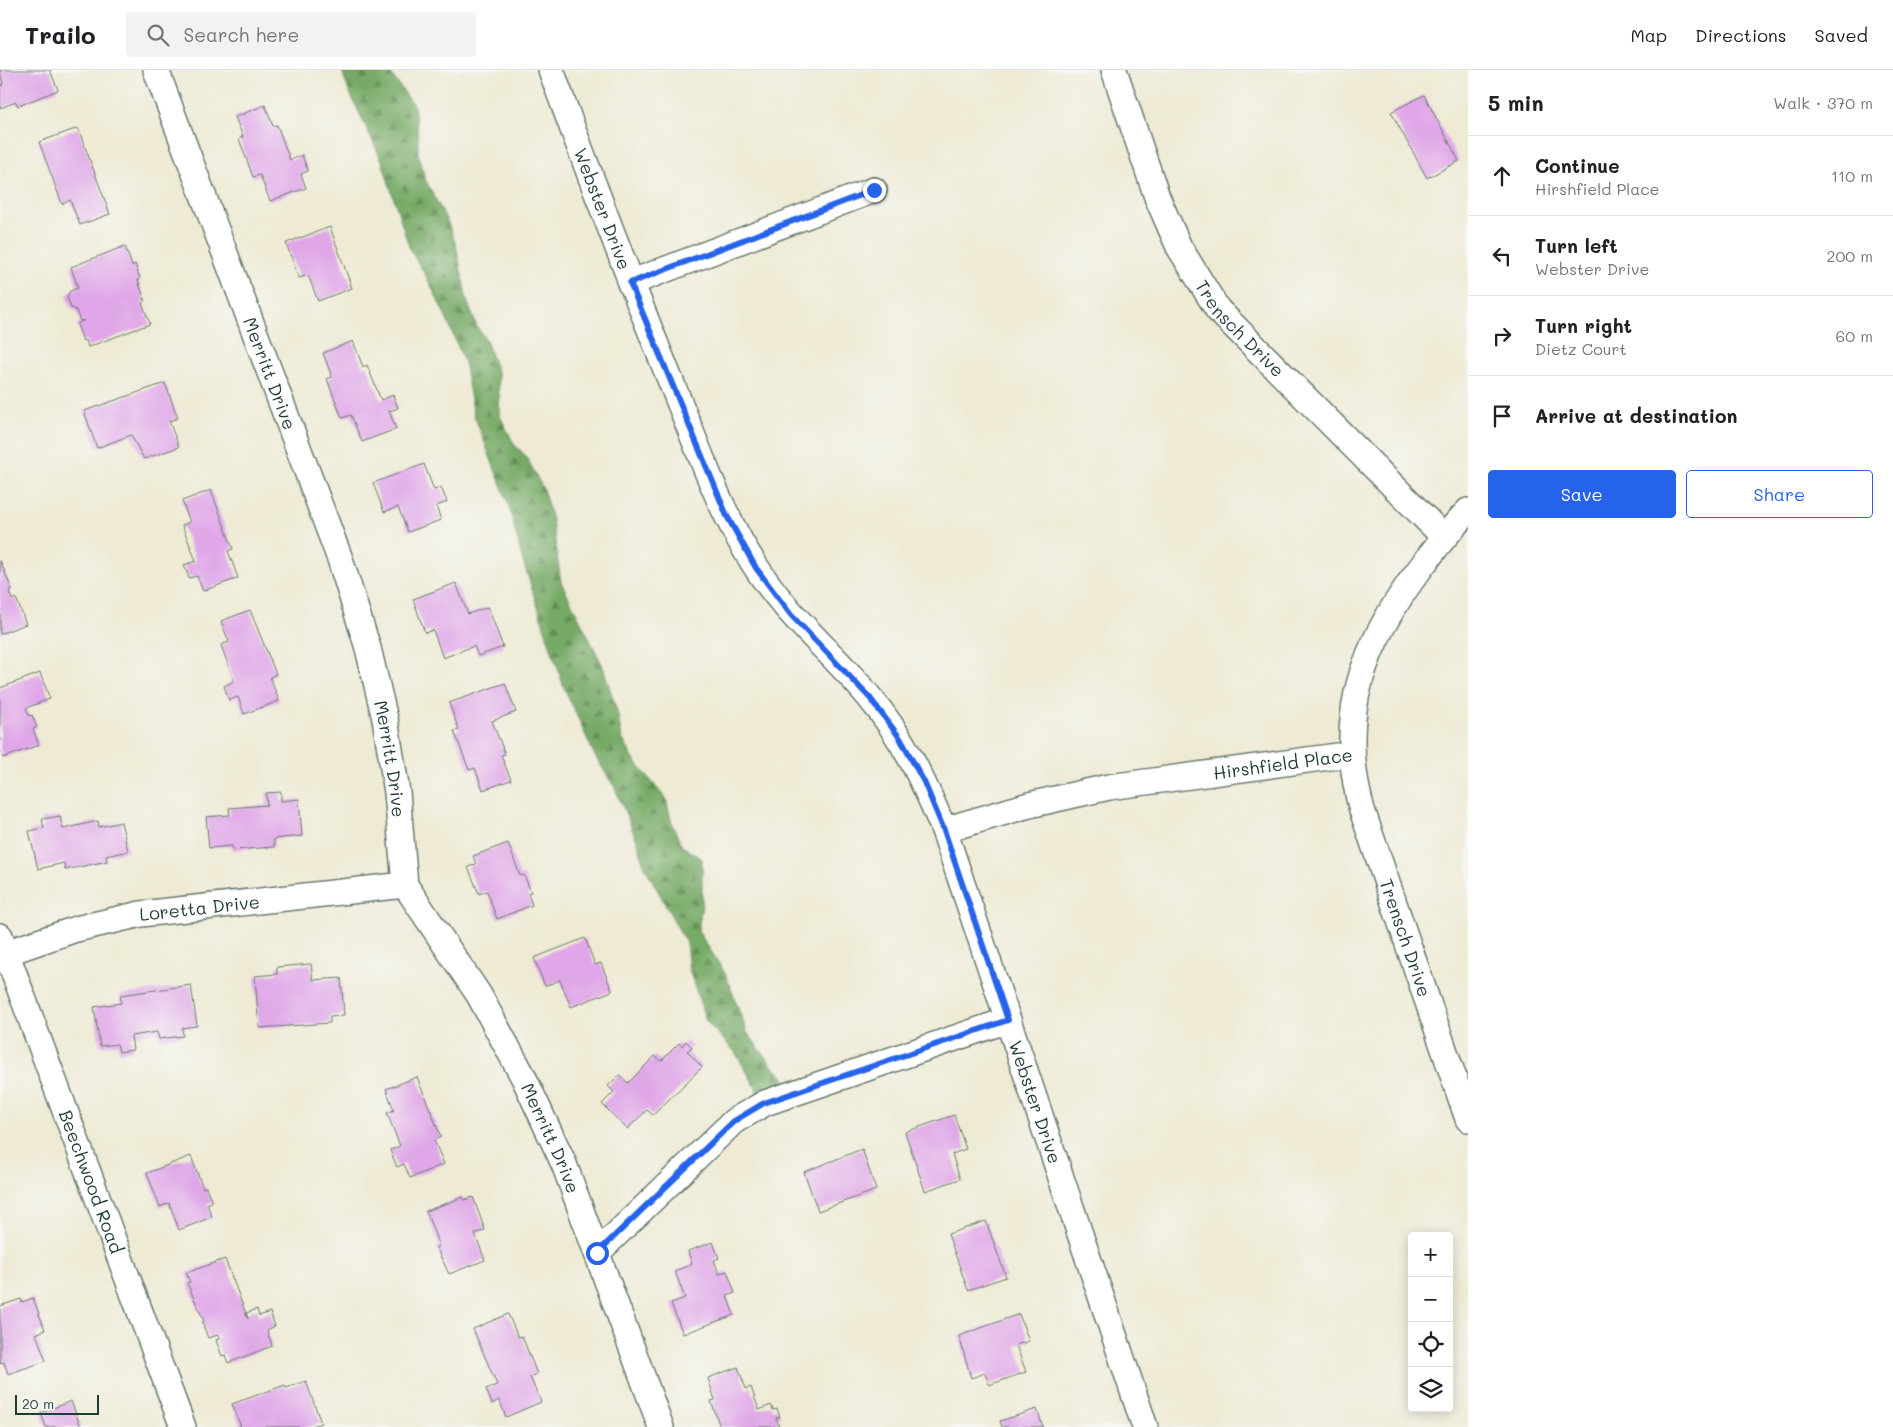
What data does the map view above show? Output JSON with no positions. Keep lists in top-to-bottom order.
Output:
{
  "streets": {
    "street": [
      "Webster Drive",
      "Trensch Drive",
      "Merritt Drive",
      "Hirshfield Place",
      "Loretta Drive",
      "Beechwood Road"
    ]
  },
  "crossings": [
    ["Webster Drive", "Hirshfield Place"],
    ["Trensch Drive", "Hirshfield Place"],
    ["Merritt Drive", "Loretta Drive"],
    ["Loretta Drive", "Beechwood Road"]
  ],
  "scale_bar": "20 m",
  "page": {
    "header": "Trailo",
    "search": "Search here",
    "nav": ["Map", "Directions", "Saved"],
    "heading": ["5 min", "Walk · 370 m"],
    "list": [
      ["Continue", "Hirshfield Place", "110 m"],
      ["Turn left", "Webster Drive", "200 m"],
      ["Turn right", "Dietz Court", "60 m"],
      "Arrive at destination"
    ],
    "buttons": ["Save", "Share"],
    "map_buttons": ["+", "−"],
    "scale": "20 m"
  }
}
